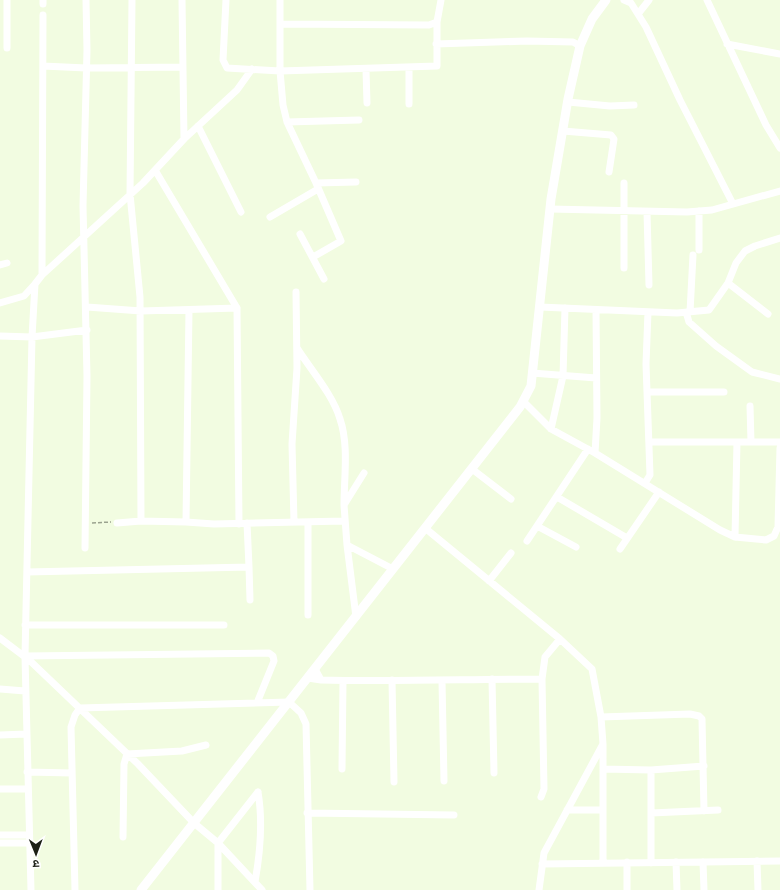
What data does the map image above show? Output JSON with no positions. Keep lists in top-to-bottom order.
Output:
{
  "north": "bottom"
}
